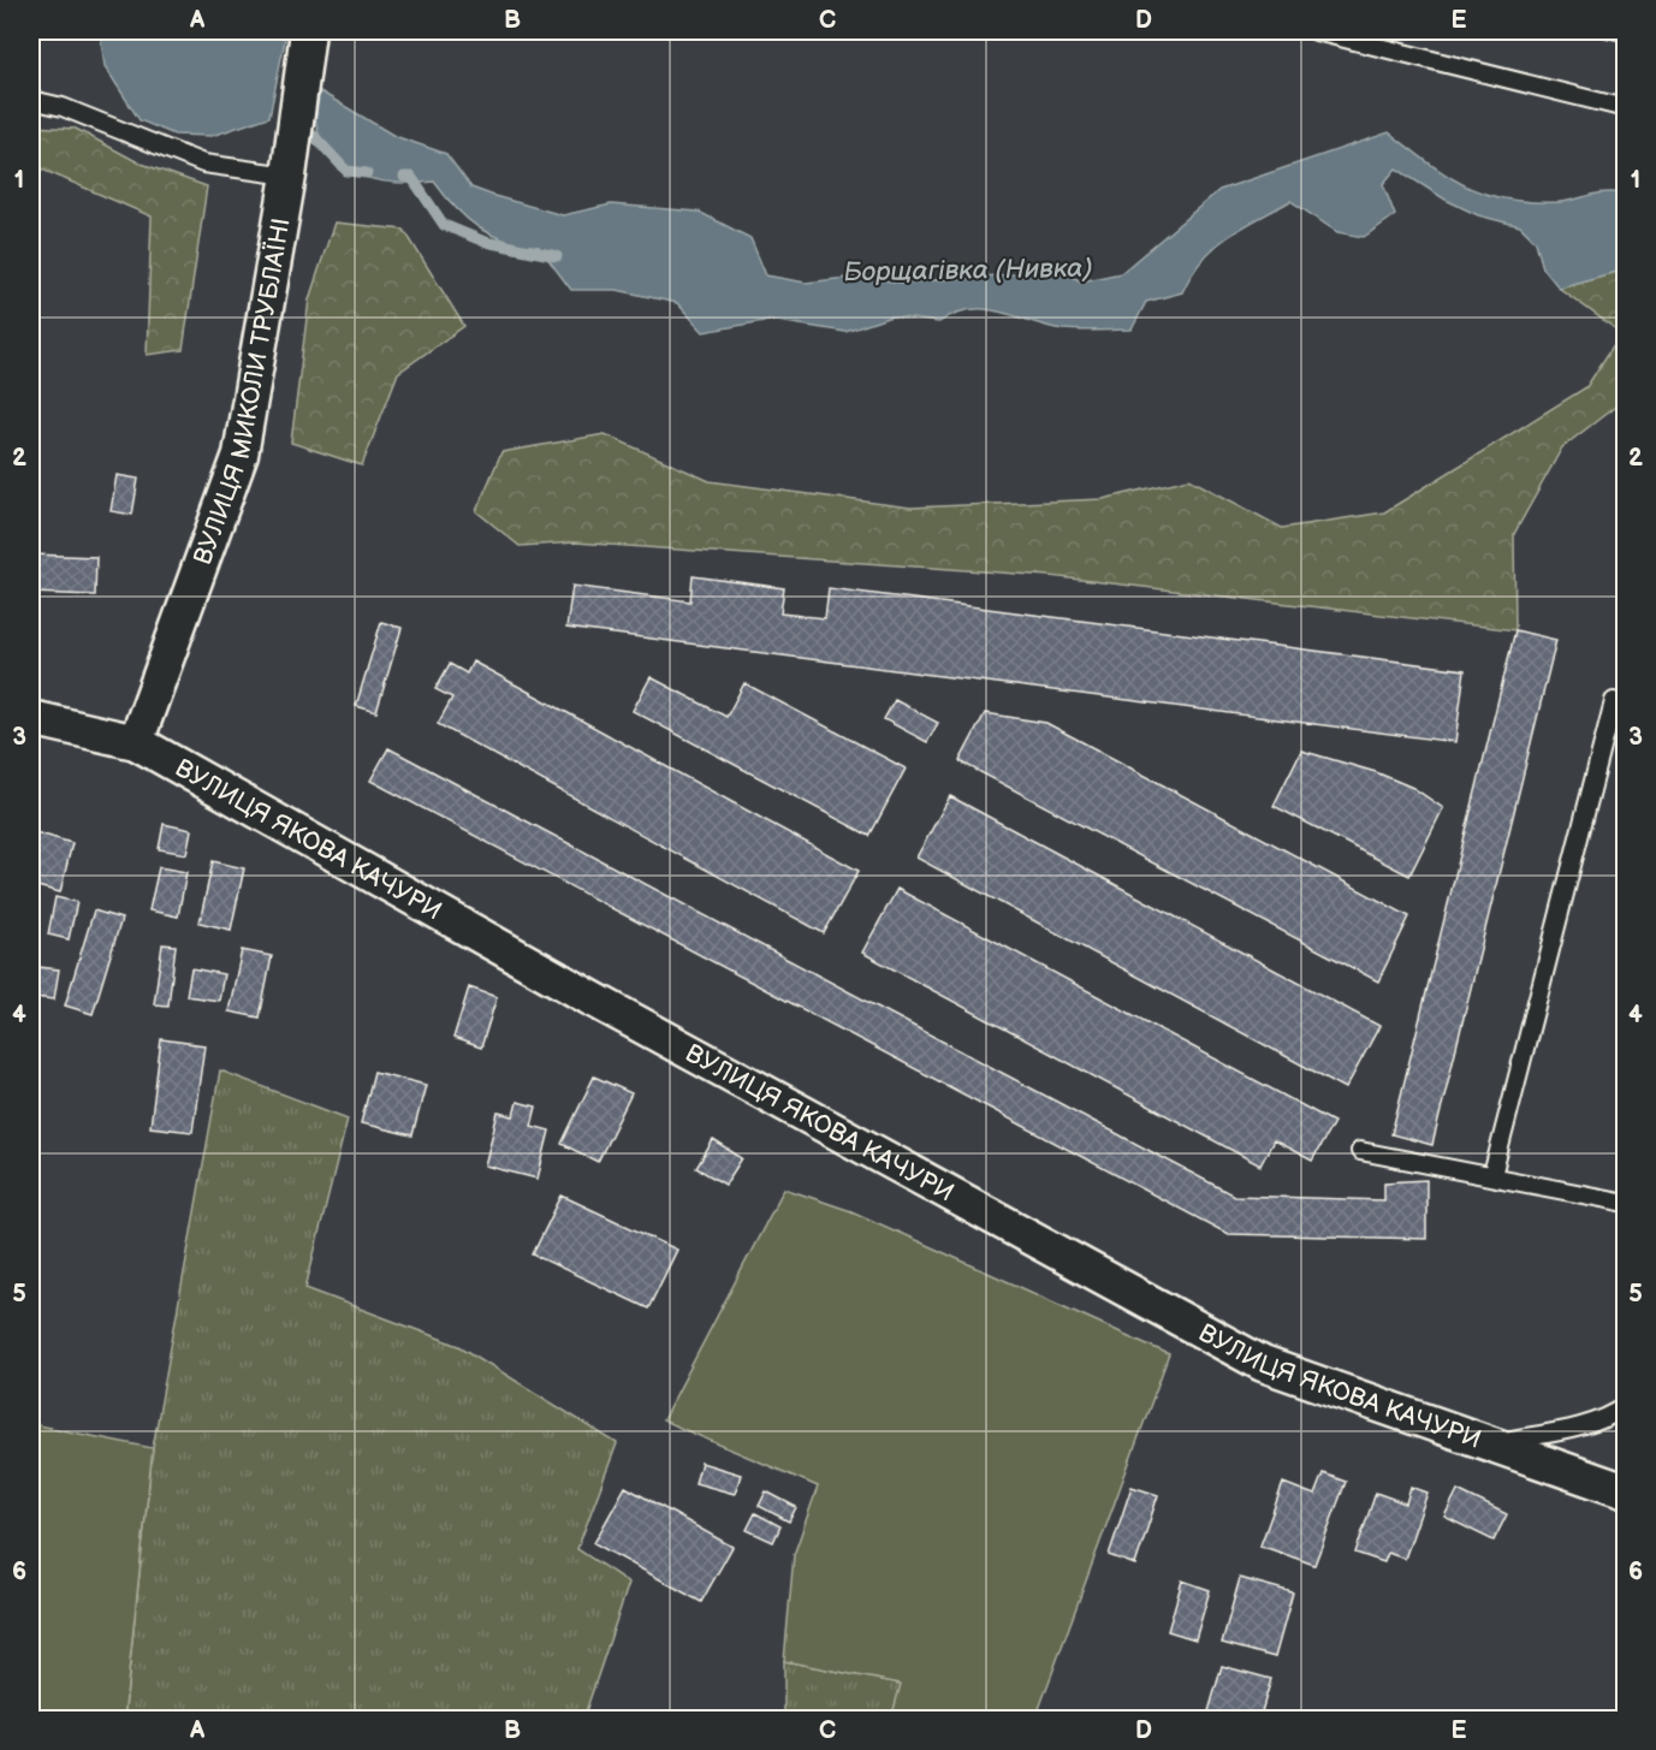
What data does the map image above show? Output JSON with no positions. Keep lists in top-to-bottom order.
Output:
{
  "streets": {
    "street": ["ВУЛИЦЯ МИКОЛИ ТРУБЛАЇНІ", "ВУЛИЦЯ ЯКОВА КАЧУРИ"]
  },
  "crossings": [
    ["ВУЛИЦЯ МИКОЛИ ТРУБЛАЇНІ", "ВУЛИЦЯ ЯКОВА КАЧУРИ"]
  ],
  "water": ["Борщагівка (Нивка)"],
  "grid": {
    "columns": [
      "A",
      "B",
      "C",
      "D",
      "E"
    ],
    "rows": [
      "1",
      "2",
      "3",
      "4",
      "5",
      "6"
    ]
  }
}
